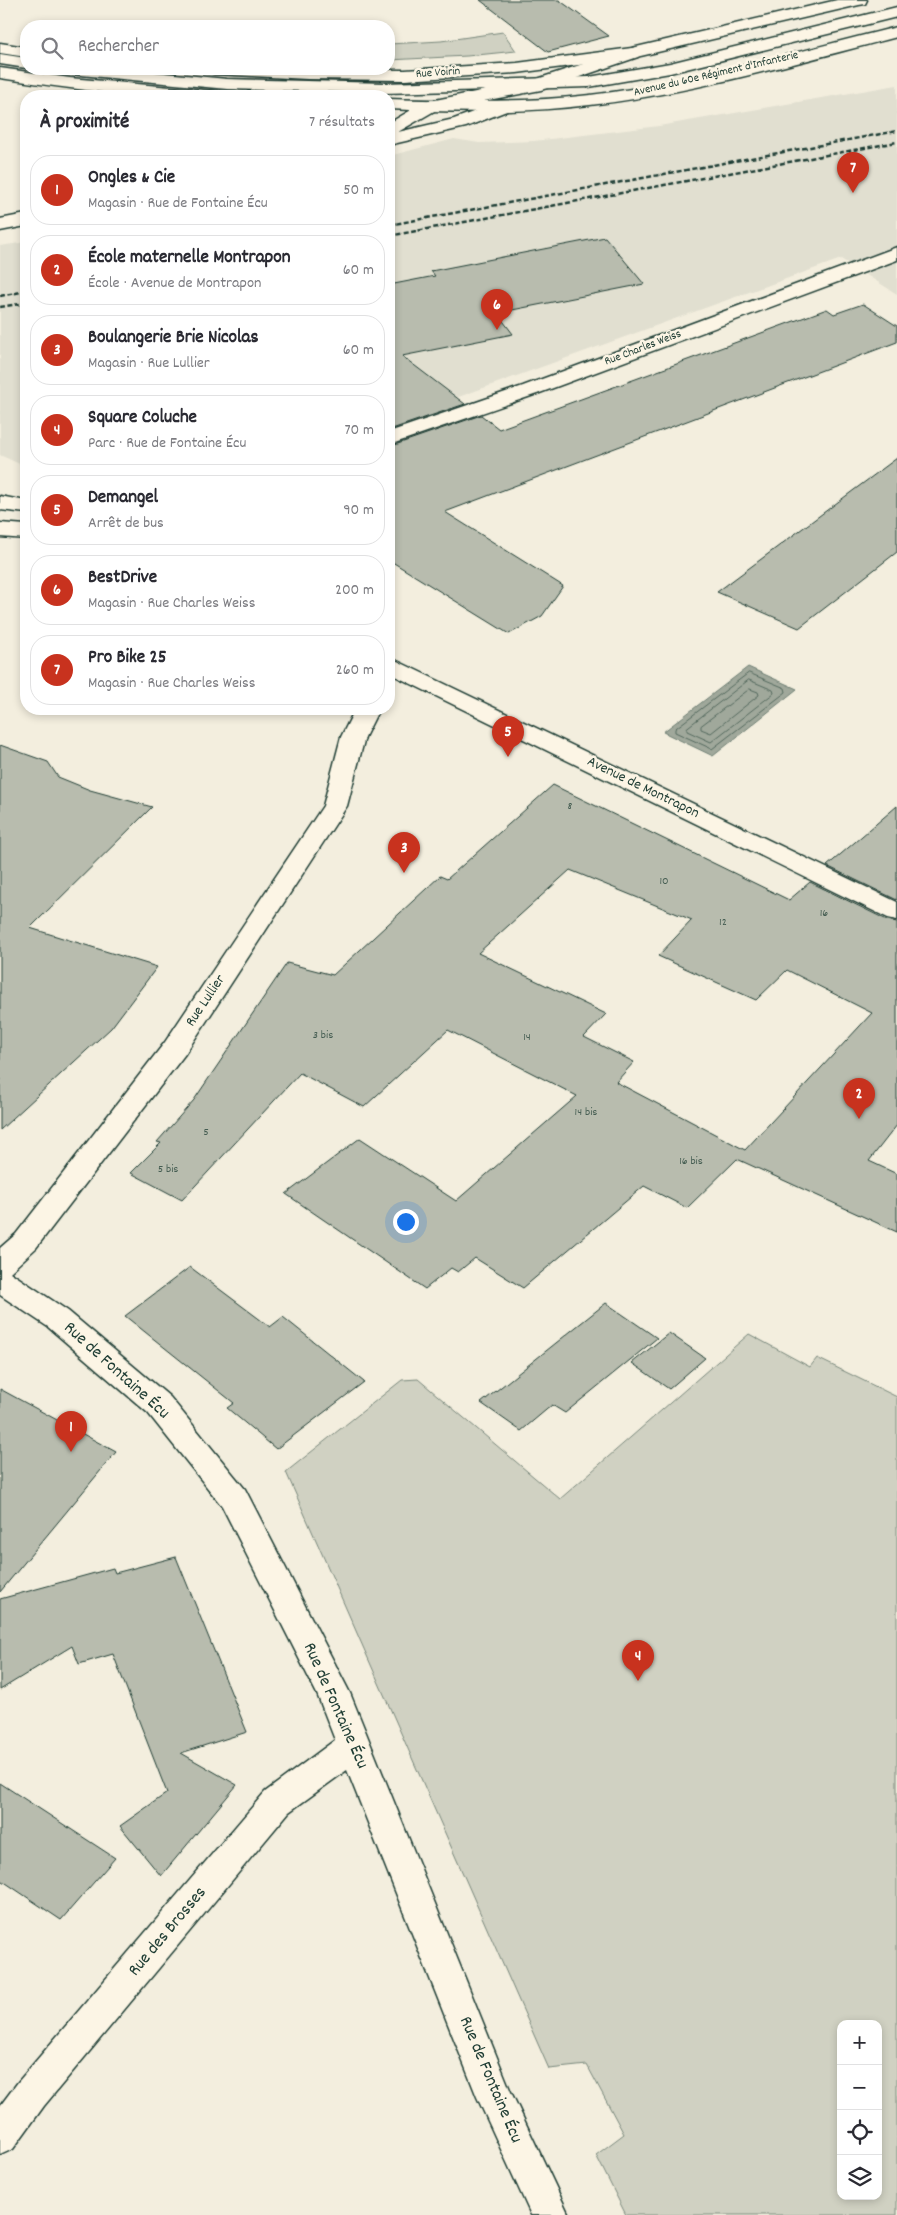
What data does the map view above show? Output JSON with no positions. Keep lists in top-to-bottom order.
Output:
{
  "streets": {
    "street": [
      "Rue Voirin",
      "Avenue du 60e Régiment d'Infanterie",
      "Rue Charles Weiss",
      "Avenue de Montrapon",
      "Rue Lullier",
      "Rue de Fontaine Écu",
      "Rue des Brosses"
    ]
  },
  "crossings": [
    ["Rue Voirin", "Avenue du 60e Régiment d'Infanterie"],
    ["Rue de Fontaine Écu", "Rue des Brosses"]
  ],
  "house_numbers": [
    "8",
    "10",
    "16",
    "12",
    "3 bis",
    "14",
    "14 bis",
    "5",
    "16 bis",
    "5 bis"
  ],
  "page": {
    "search": "Rechercher",
    "heading": ["À proximité", "7 résultats"],
    "pins": [
      "7",
      "6",
      "5",
      "3",
      "2",
      "1",
      "4"
    ],
    "list": [
      {
        "mark": "1",
        "name": "Ongles & Cie",
        "note": "Magasin · Rue de Fontaine Écu",
        "value": "50 m"
      },
      {
        "mark": "2",
        "name": "École maternelle Montrapon",
        "note": "École · Avenue de Montrapon",
        "value": "60 m"
      },
      {
        "mark": "3",
        "name": "Boulangerie Brie Nicolas",
        "note": "Magasin · Rue Lullier",
        "value": "60 m"
      },
      {
        "mark": "4",
        "name": "Square Coluche",
        "note": "Parc · Rue de Fontaine Écu",
        "value": "70 m"
      },
      {
        "mark": "5",
        "name": "Demangel",
        "note": "Arrêt de bus",
        "value": "90 m"
      },
      {
        "mark": "6",
        "name": "BestDrive",
        "note": "Magasin · Rue Charles Weiss",
        "value": "200 m"
      },
      {
        "mark": "7",
        "name": "Pro Bike 25",
        "note": "Magasin · Rue Charles Weiss",
        "value": "260 m"
      }
    ],
    "map_buttons": ["+", "−"]
  }
}
